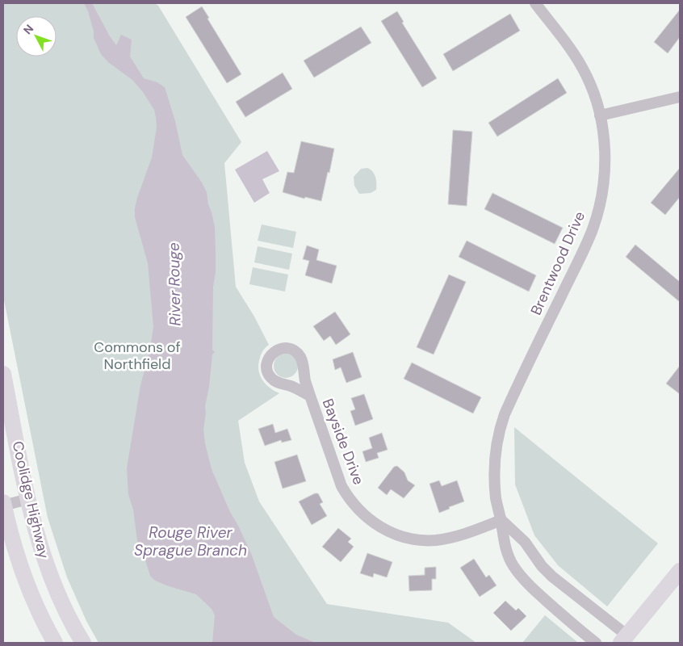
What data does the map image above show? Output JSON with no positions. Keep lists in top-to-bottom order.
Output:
{
  "streets": {
    "main road": ["Coolidge Highway"],
    "street": ["Brentwood Drive", "Bayside Drive"]
  },
  "crossings": [
    ["Brentwood Drive", "Bayside Drive"]
  ],
  "water": ["River Rouge", "Rouge River Sprague Branch"],
  "parks": ["Commons of Northfield"],
  "north": "top left"
}
